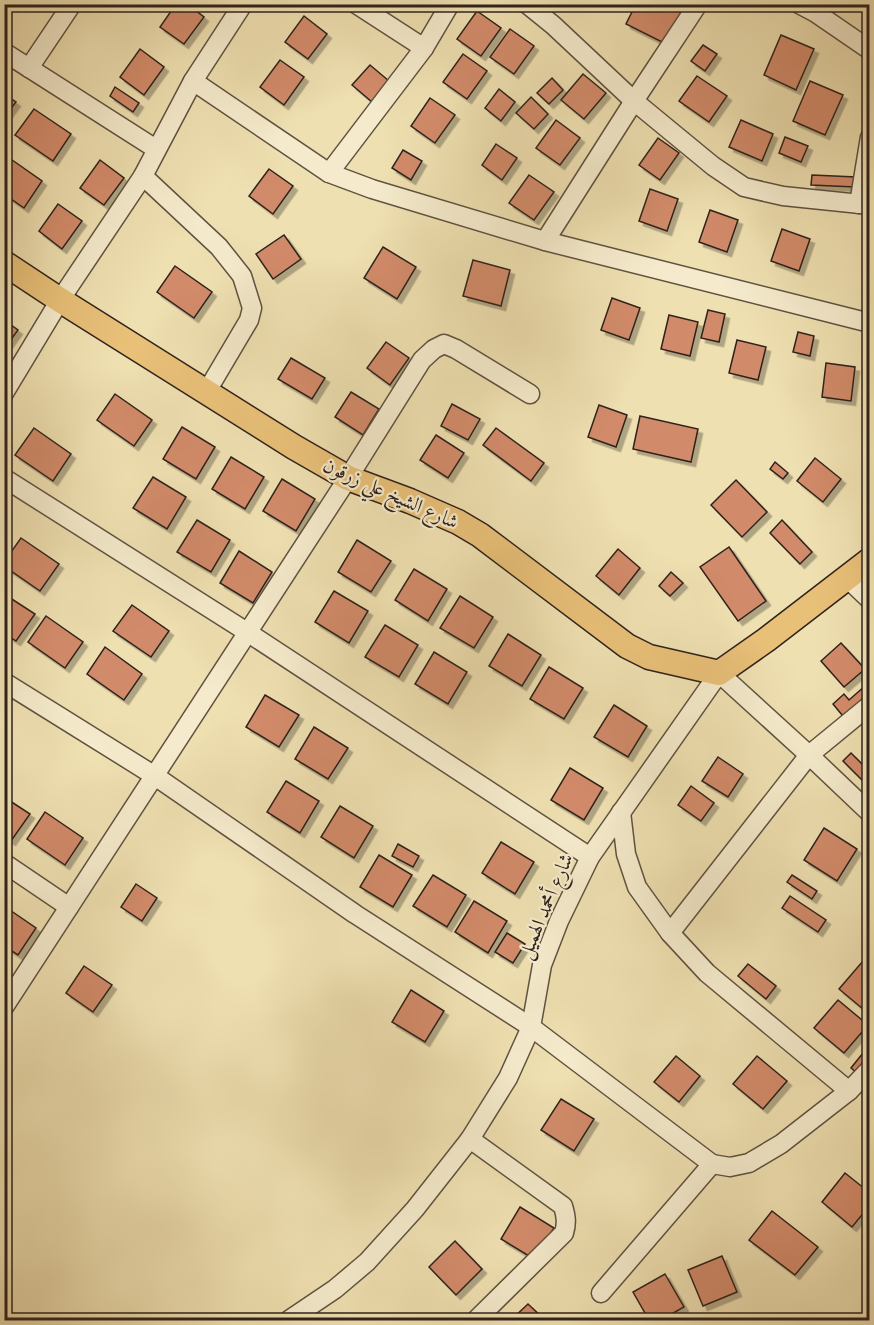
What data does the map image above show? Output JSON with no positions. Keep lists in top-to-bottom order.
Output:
{
  "streets": {
    "main road": ["شارع الشيخ علي زرقون"],
    "street": ["شارع أمحمد الهميل"]
  },
  "crossings": [
    ["شارع الشيخ علي زرقون", "شارع أمحمد الهميل"]
  ]
}
